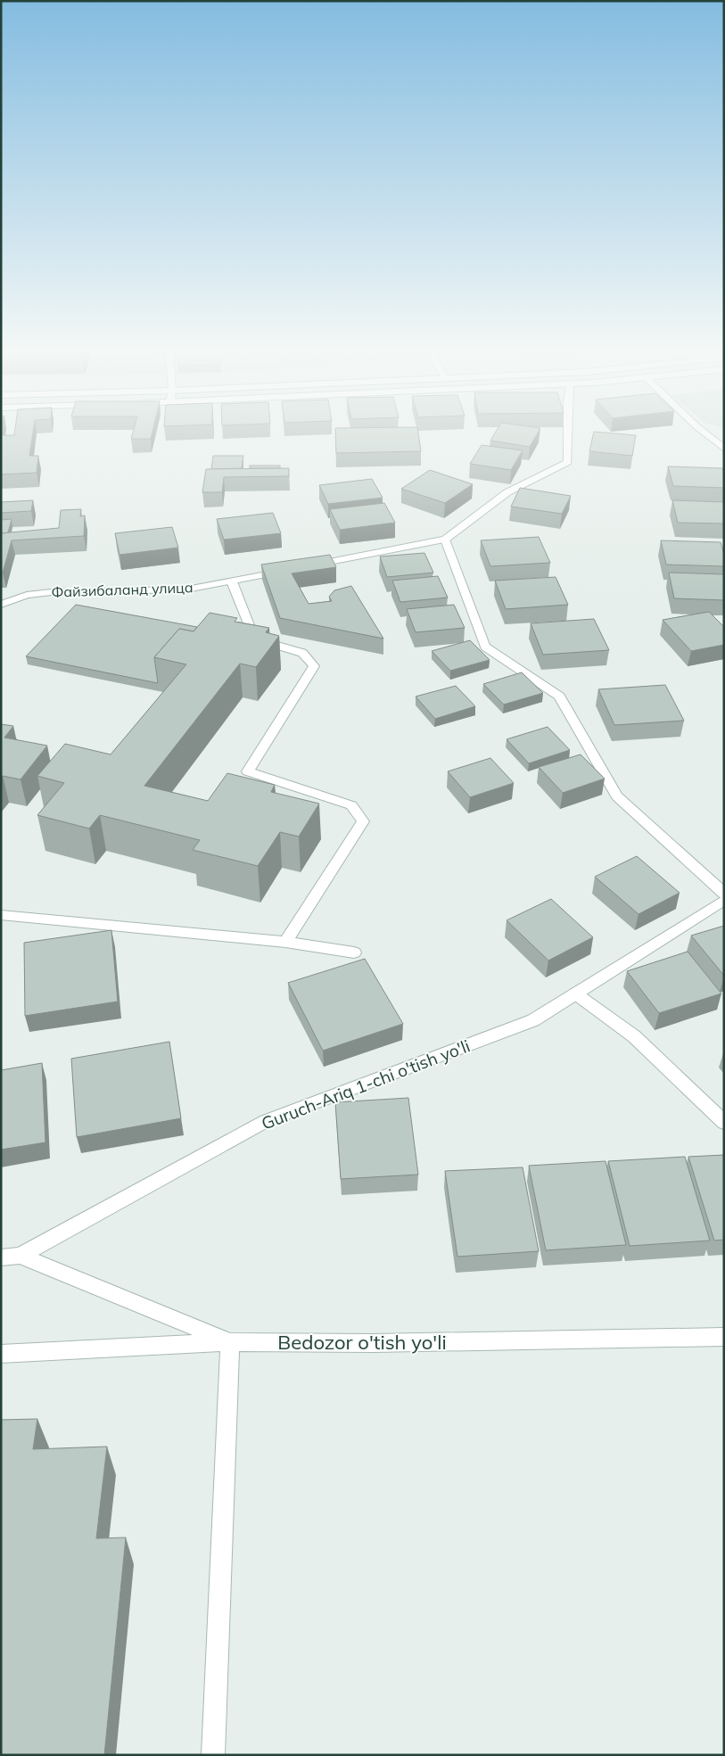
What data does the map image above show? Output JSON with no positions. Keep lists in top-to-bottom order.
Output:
{
  "streets": {
    "street": ["Файзибаланд улица", "Guruch-Ariq 1-chi o'tish yo'li", "Bedozor o'tish yo'li"]
  }
}
